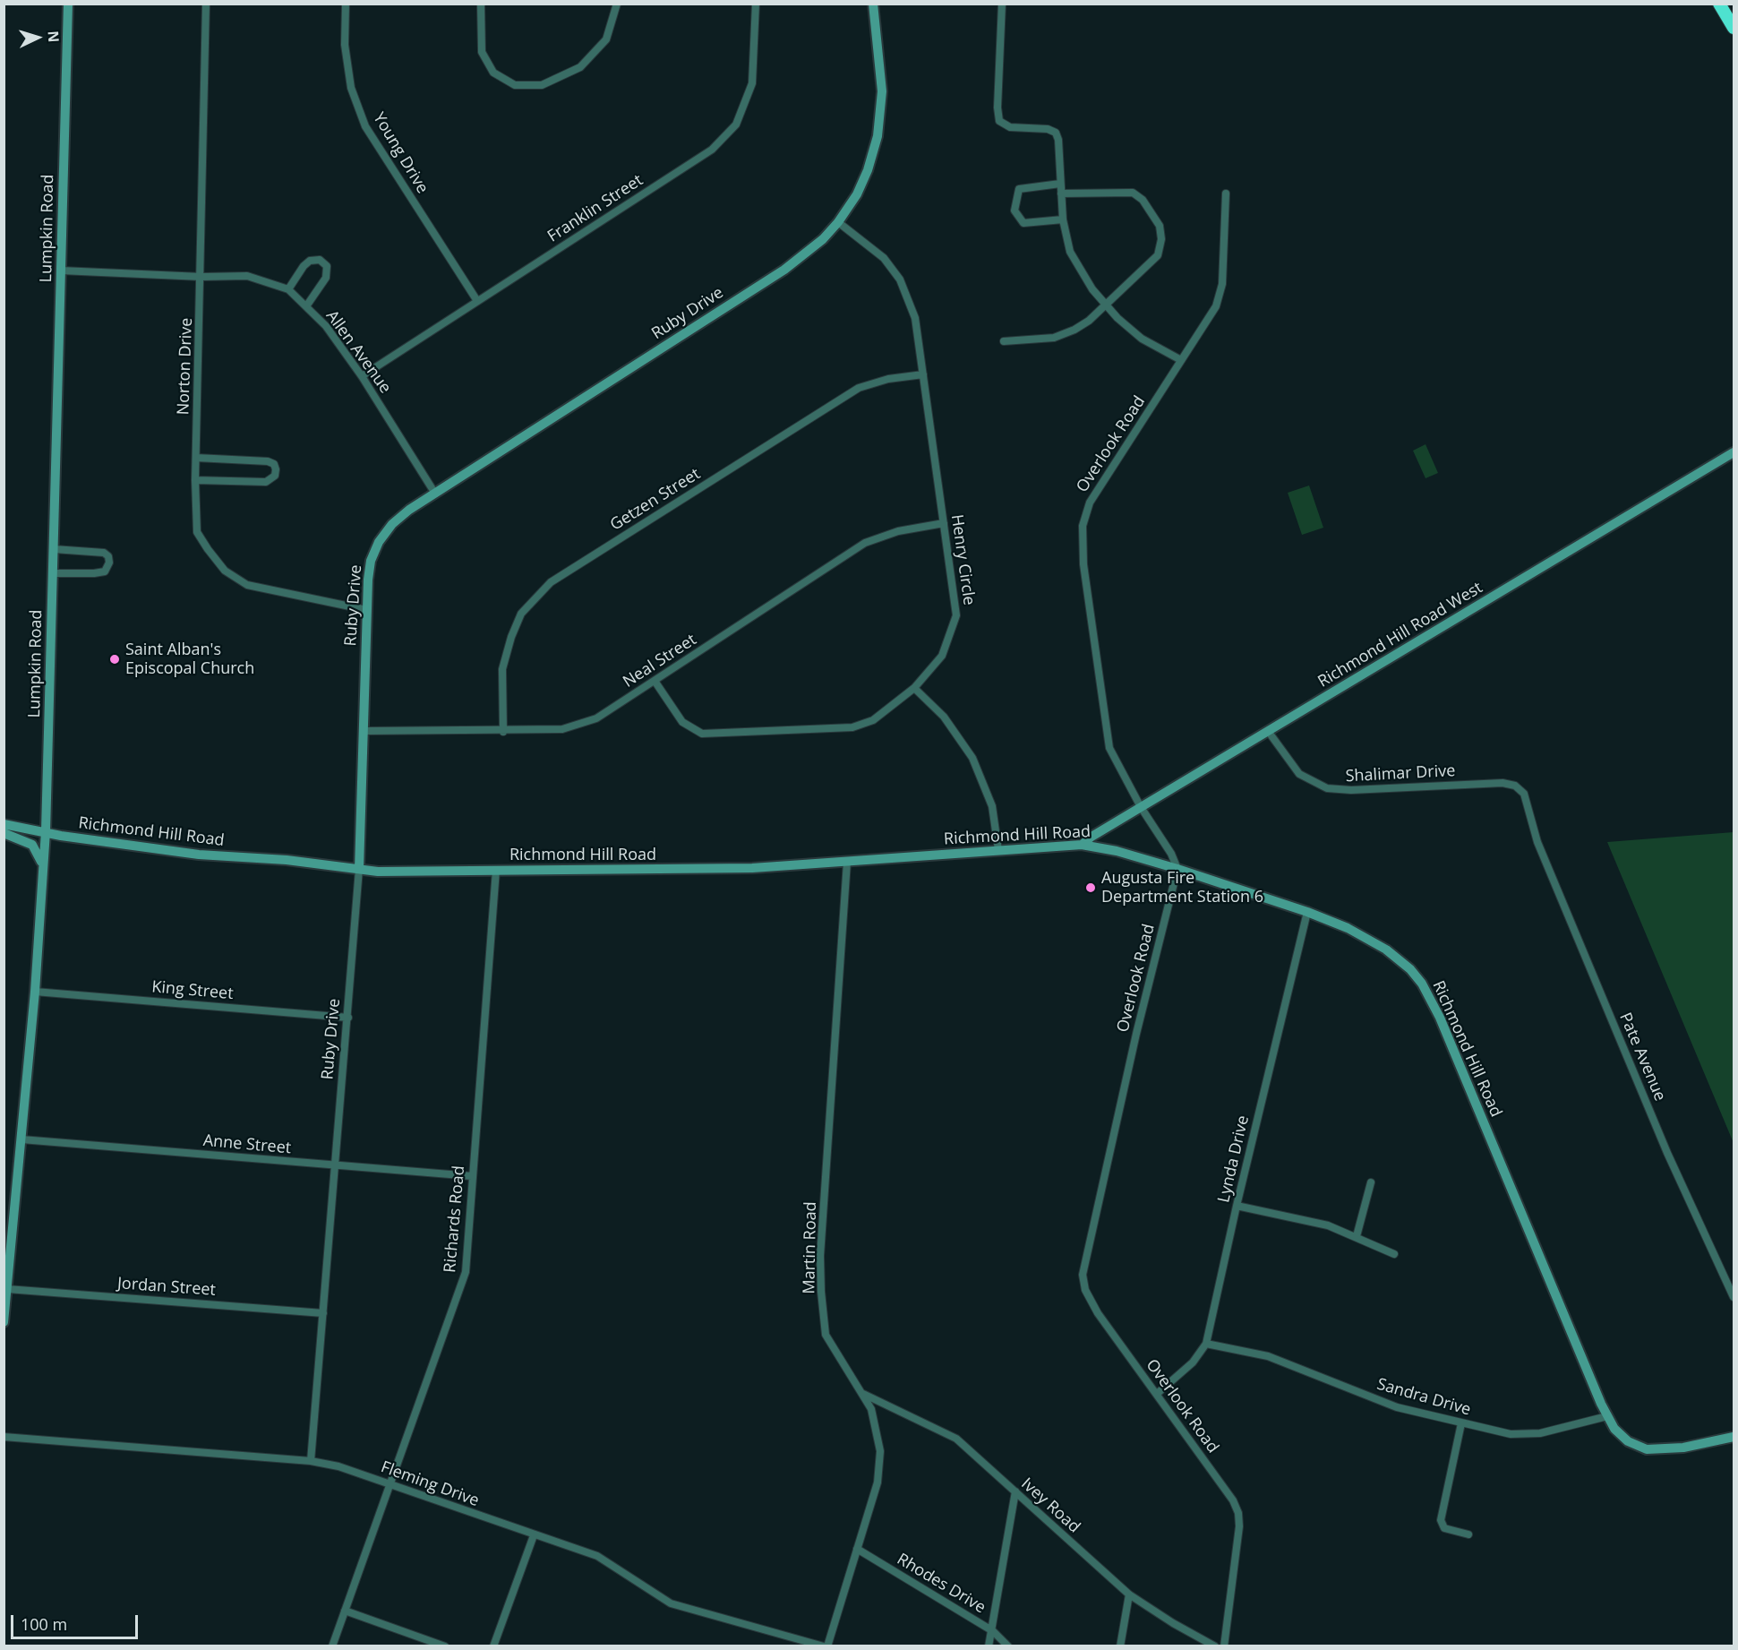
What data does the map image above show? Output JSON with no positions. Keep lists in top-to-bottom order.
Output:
{
  "streets": {
    "street": [
      "Young Drive",
      "Franklin Street",
      "Lumpkin Road",
      "Ruby Drive",
      "Allen Avenue",
      "Norton Drive",
      "Overlook Road",
      "Getzen Street",
      "Henry Circle",
      "Richmond Hill Road West",
      "Neal Street",
      "Shalimar Drive",
      "Richmond Hill Road",
      "King Street",
      "Pate Avenue",
      "Anne Street",
      "Lynda Drive",
      "Richards Road",
      "Martin Road",
      "Jordan Street",
      "Sandra Drive",
      "Fleming Drive",
      "Ivey Road",
      "Rhodes Drive"
    ]
  },
  "crossings": [
    ["Young Drive", "Franklin Street"],
    ["Franklin Street", "Allen Avenue"],
    ["Lumpkin Road", "Allen Avenue"],
    ["Lumpkin Road", "Richmond Hill Road"],
    ["Lumpkin Road", "King Street"],
    ["Lumpkin Road", "Anne Street"],
    ["Lumpkin Road", "Jordan Street"],
    ["Ruby Drive", "Allen Avenue"],
    ["Ruby Drive", "Norton Drive"],
    ["Ruby Drive", "Henry Circle"],
    ["Ruby Drive", "Neal Street"],
    ["Ruby Drive", "Richmond Hill Road"],
    ["Ruby Drive", "King Street"],
    ["Ruby Drive", "Anne Street"],
    ["Ruby Drive", "Jordan Street"],
    ["Ruby Drive", "Fleming Drive"],
    ["Allen Avenue", "Norton Drive"],
    ["Overlook Road", "Richmond Hill Road West"],
    ["Overlook Road", "Richmond Hill Road"],
    ["Overlook Road", "Lynda Drive"],
    ["Getzen Street", "Henry Circle"],
    ["Getzen Street", "Neal Street"],
    ["Henry Circle", "Neal Street"],
    ["Richmond Hill Road West", "Shalimar Drive"],
    ["Richmond Hill Road West", "Richmond Hill Road"],
    ["Shalimar Drive", "Pate Avenue"],
    ["Richmond Hill Road", "Lynda Drive"],
    ["Richmond Hill Road", "Richards Road"],
    ["Richmond Hill Road", "Martin Road"],
    ["Richmond Hill Road", "Sandra Drive"],
    ["Anne Street", "Richards Road"],
    ["Lynda Drive", "Sandra Drive"],
    ["Richards Road", "Fleming Drive"],
    ["Martin Road", "Fleming Drive"],
    ["Martin Road", "Ivey Road"],
    ["Martin Road", "Rhodes Drive"]
  ],
  "places": ["Saint Alban's Episcopal Church", "Augusta Fire Department Station 6"],
  "scale_bar": "100 m",
  "north": "right"
}
